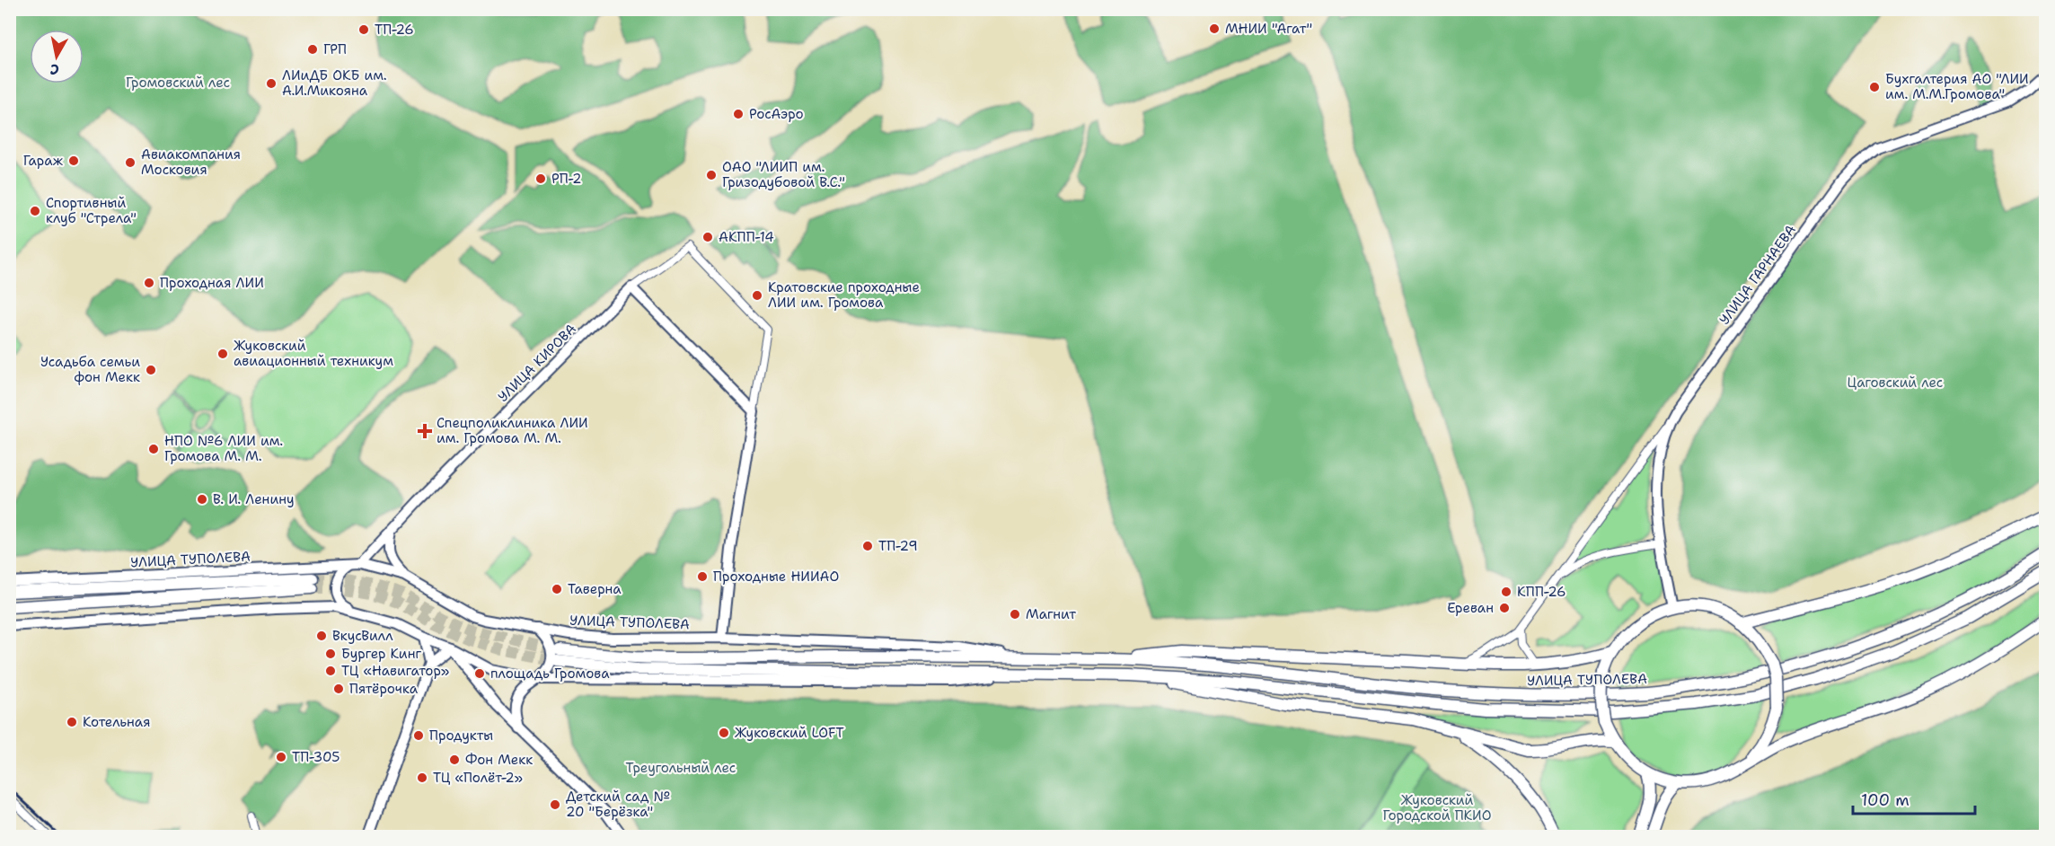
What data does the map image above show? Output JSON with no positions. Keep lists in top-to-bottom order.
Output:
{
  "streets": {
    "main road": ["УЛИЦА ГАРНАЕВА", "УЛИЦА КИРОВА", "УЛИЦА ТУПОЛЕВА"]
  },
  "crossings": [
    ["УЛИЦА ГАРНАЕВА", "УЛИЦА ТУПОЛЕВА"],
    ["УЛИЦА КИРОВА", "УЛИЦА ТУПОЛЕВА"]
  ],
  "parks": [
    "Громовский лес",
    "Цаговский лес",
    "Треугольный лес",
    "Жуковский Городской ПКИО"
  ],
  "places": {
    "other": [
      "МНИИ \"Агат\"",
      "ТП-26",
      "ГРП",
      "ЛИиДБ ОКБ им. А.И.Микояна",
      "Бухгалтерия АО \"ЛИИ им. М.М.Громова\"",
      "РосАэро",
      "Гараж",
      "Авиакомпания Московия",
      "ОАО \"ЛИИП им. Гризодубовой В.С.\"",
      "РП-2",
      "Спортивный клуб \"Стрела\"",
      "АКПП-14",
      "Проходная ЛИИ",
      "Кратовские проходные ЛИИ им. Громова",
      "Жуковский авиационный техникум",
      "Усадьба семьи фон Мекк",
      "НПО №6 ЛИИ им. Громова М. М.",
      "В. И. Ленину",
      "ТП-29",
      "Проходные НИИАО",
      "Таверна",
      "КПП-26",
      "Ереван",
      "Магнит",
      "ВкусВилл",
      "Бургер Кинг",
      "ТЦ «Навигатор»",
      "площадь Громова",
      "Пятёрочка",
      "Котельная",
      "Жуковский LOFT",
      "Продукты",
      "ТП-305",
      "Фон Мекк",
      "ТЦ «Полёт-2»",
      "Детский сад № 20 \"Берёзка\""
    ],
    "health": ["Спецполиклиника ЛИИ им. Громова М. М."]
  },
  "scale_bar": "100 m",
  "north": "bottom"
}
